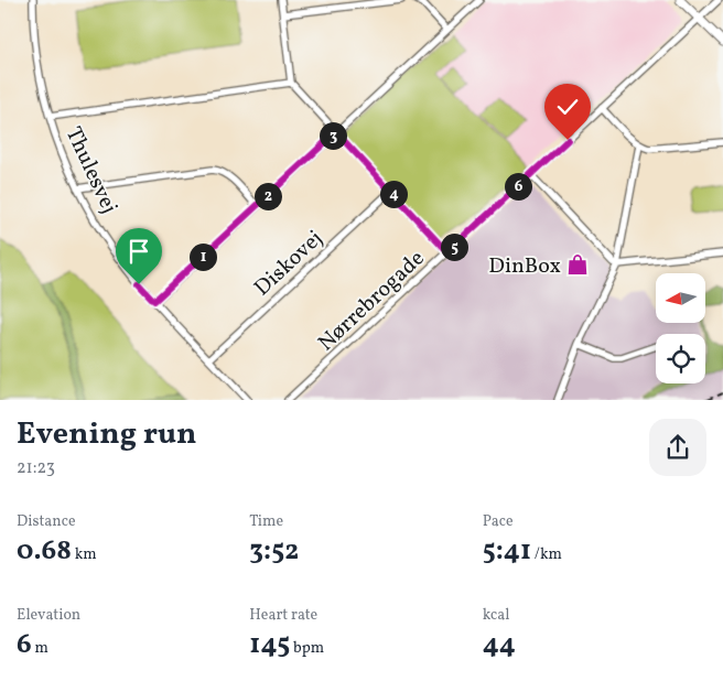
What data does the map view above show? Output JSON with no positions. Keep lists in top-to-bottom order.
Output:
{
  "streets": {
    "street": ["Thulesvej", "Diskovej", "Nørrebrogade"]
  },
  "crossings": [
    ["Thulesvej", "Diskovej"]
  ],
  "places": {
    "shop": ["DinBox"]
  },
  "north": "left",
  "page": {
    "pins": [
      "3",
      "6",
      "4",
      "2",
      "5",
      "1"
    ],
    "heading": ["Evening run", "21:23"],
    "stats": [
      ["Distance", "0.68 km"],
      ["Time", "3:52"],
      ["Pace", "5:41 /km"],
      ["Elevation", "6 m"],
      ["Heart rate", "145 bpm"],
      ["kcal", "44"]
    ]
  }
}
